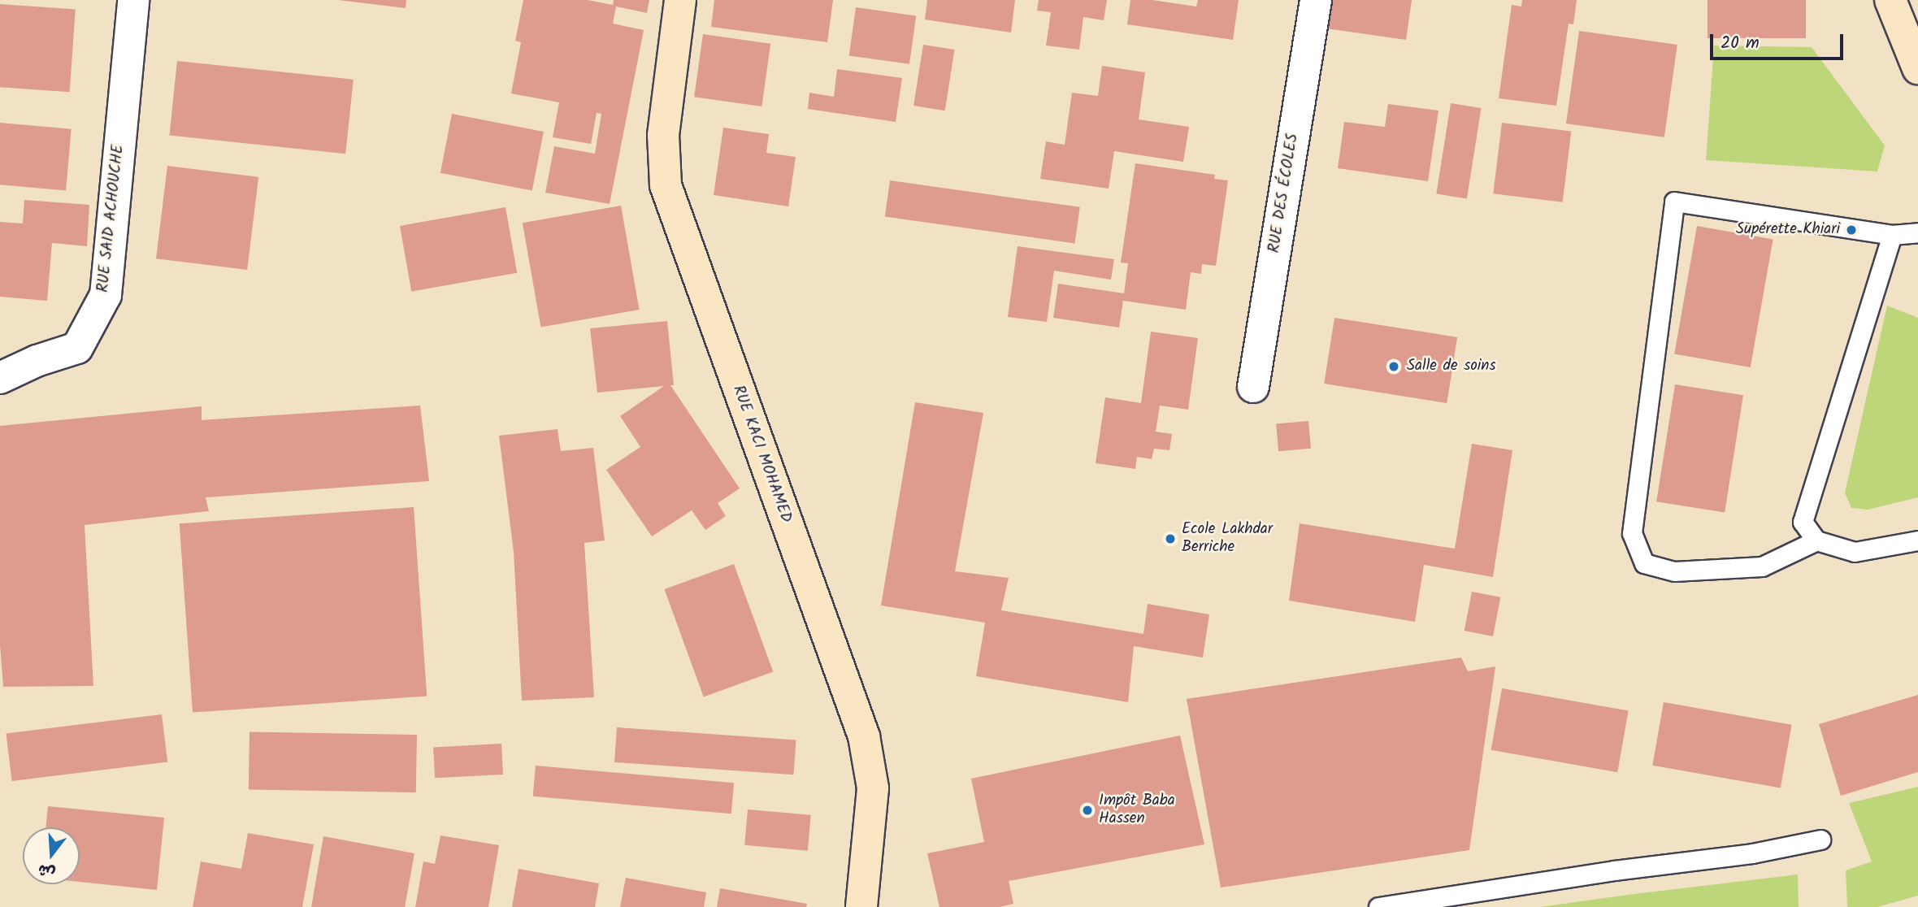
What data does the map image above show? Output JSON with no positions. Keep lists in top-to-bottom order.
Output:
{
  "streets": {
    "street": ["RUE DES ÉCOLES", "RUE SAID ACHOUCHE", "RUE KACI MOHAMED"]
  },
  "places": [
    "Supérette Khiari",
    "Salle de soins",
    "Ecole Lakhdar Berriche",
    "Impôt Baba Hassen"
  ],
  "scale_bar": "20 m",
  "north": "bottom"
}
